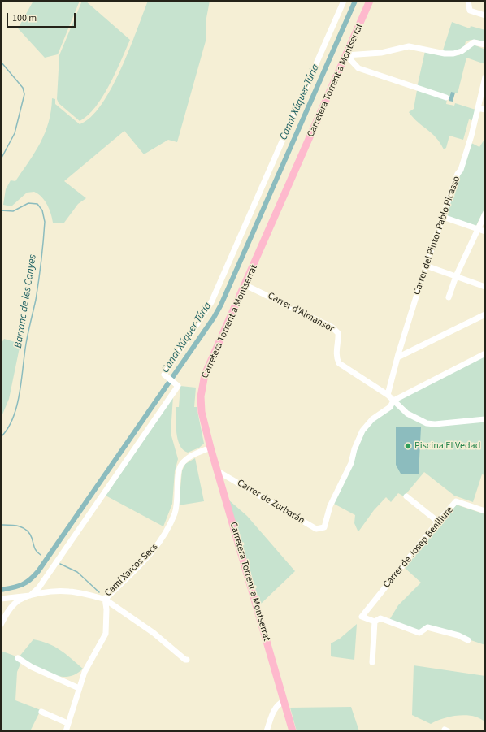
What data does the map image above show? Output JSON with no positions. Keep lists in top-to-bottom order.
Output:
{
  "streets": {
    "main road": ["Carretera Torrent a Montserrat"],
    "street": [
      "Carrer del Pintor Pablo Picasso",
      "Carrer d'Almansor",
      "Carrer de Zurbarán",
      "Carrer de Josep Benlliure",
      "Camí Xarcos Secs"
    ]
  },
  "crossings": [
    ["Carretera Torrent a Montserrat", "Carrer d'Almansor"],
    ["Carretera Torrent a Montserrat", "Carrer de Zurbarán"],
    ["Carretera Torrent a Montserrat", "Camí Xarcos Secs"],
    ["Carrer del Pintor Pablo Picasso", "Carrer d'Almansor"],
    ["Carrer d'Almansor", "Carrer de Zurbarán"]
  ],
  "water": ["Canal Xúquer-Túria", "Barranc de les Canyes"],
  "places": ["Piscina El Vedad"],
  "scale_bar": "100 m"
}
